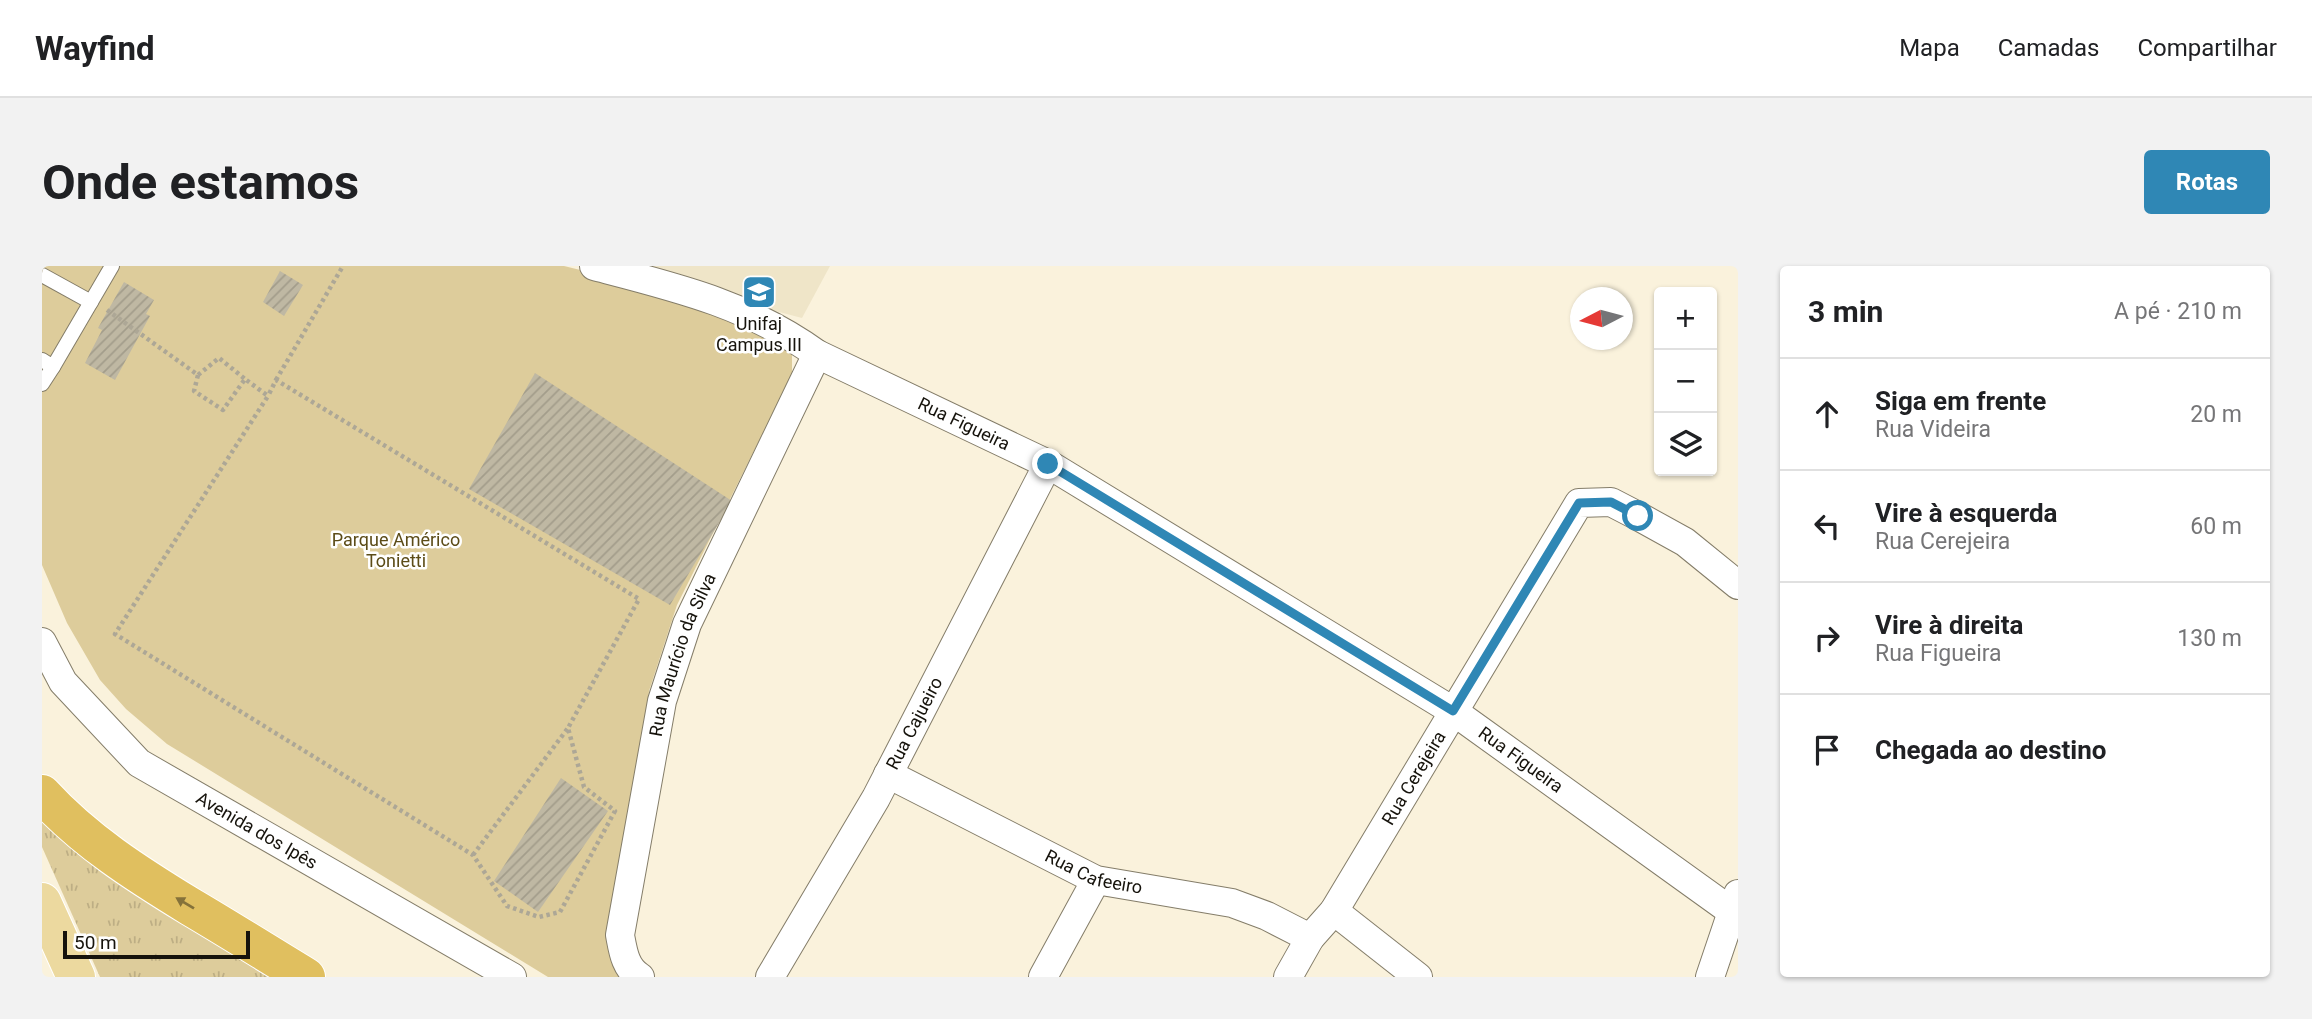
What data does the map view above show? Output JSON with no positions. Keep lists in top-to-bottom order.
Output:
{
  "streets": {
    "street": [
      "Rua Figueira",
      "Rua Maurício da Silva",
      "Rua Cajueiro",
      "Rua Cerejeira",
      "Avenida dos Ipês",
      "Rua Cafeeiro"
    ]
  },
  "crossings": [
    ["Rua Figueira", "Rua Maurício da Silva"],
    ["Rua Figueira", "Rua Cajueiro"],
    ["Rua Figueira", "Rua Cerejeira"],
    ["Rua Cajueiro", "Rua Cafeeiro"],
    ["Rua Cerejeira", "Rua Cafeeiro"]
  ],
  "parks": ["Parque Américo Tonietti"],
  "places": {
    "school or university": ["Unifaj Campus III"]
  },
  "scale_bar": "50 m",
  "north": "left",
  "page": {
    "header": "Wayfind",
    "nav": ["Mapa", "Camadas", "Compartilhar"],
    "buttons": "Rotas",
    "title": "Onde estamos",
    "heading": ["3 min", "A pé · 210 m"],
    "map_buttons": ["+", "−"],
    "list": [
      ["Siga em frente", "Rua Videira", "20 m"],
      ["Vire à esquerda", "Rua Cerejeira", "60 m"],
      ["Vire à direita", "Rua Figueira", "130 m"],
      "Chegada ao destino"
    ],
    "scale": "50 m"
  }
}
